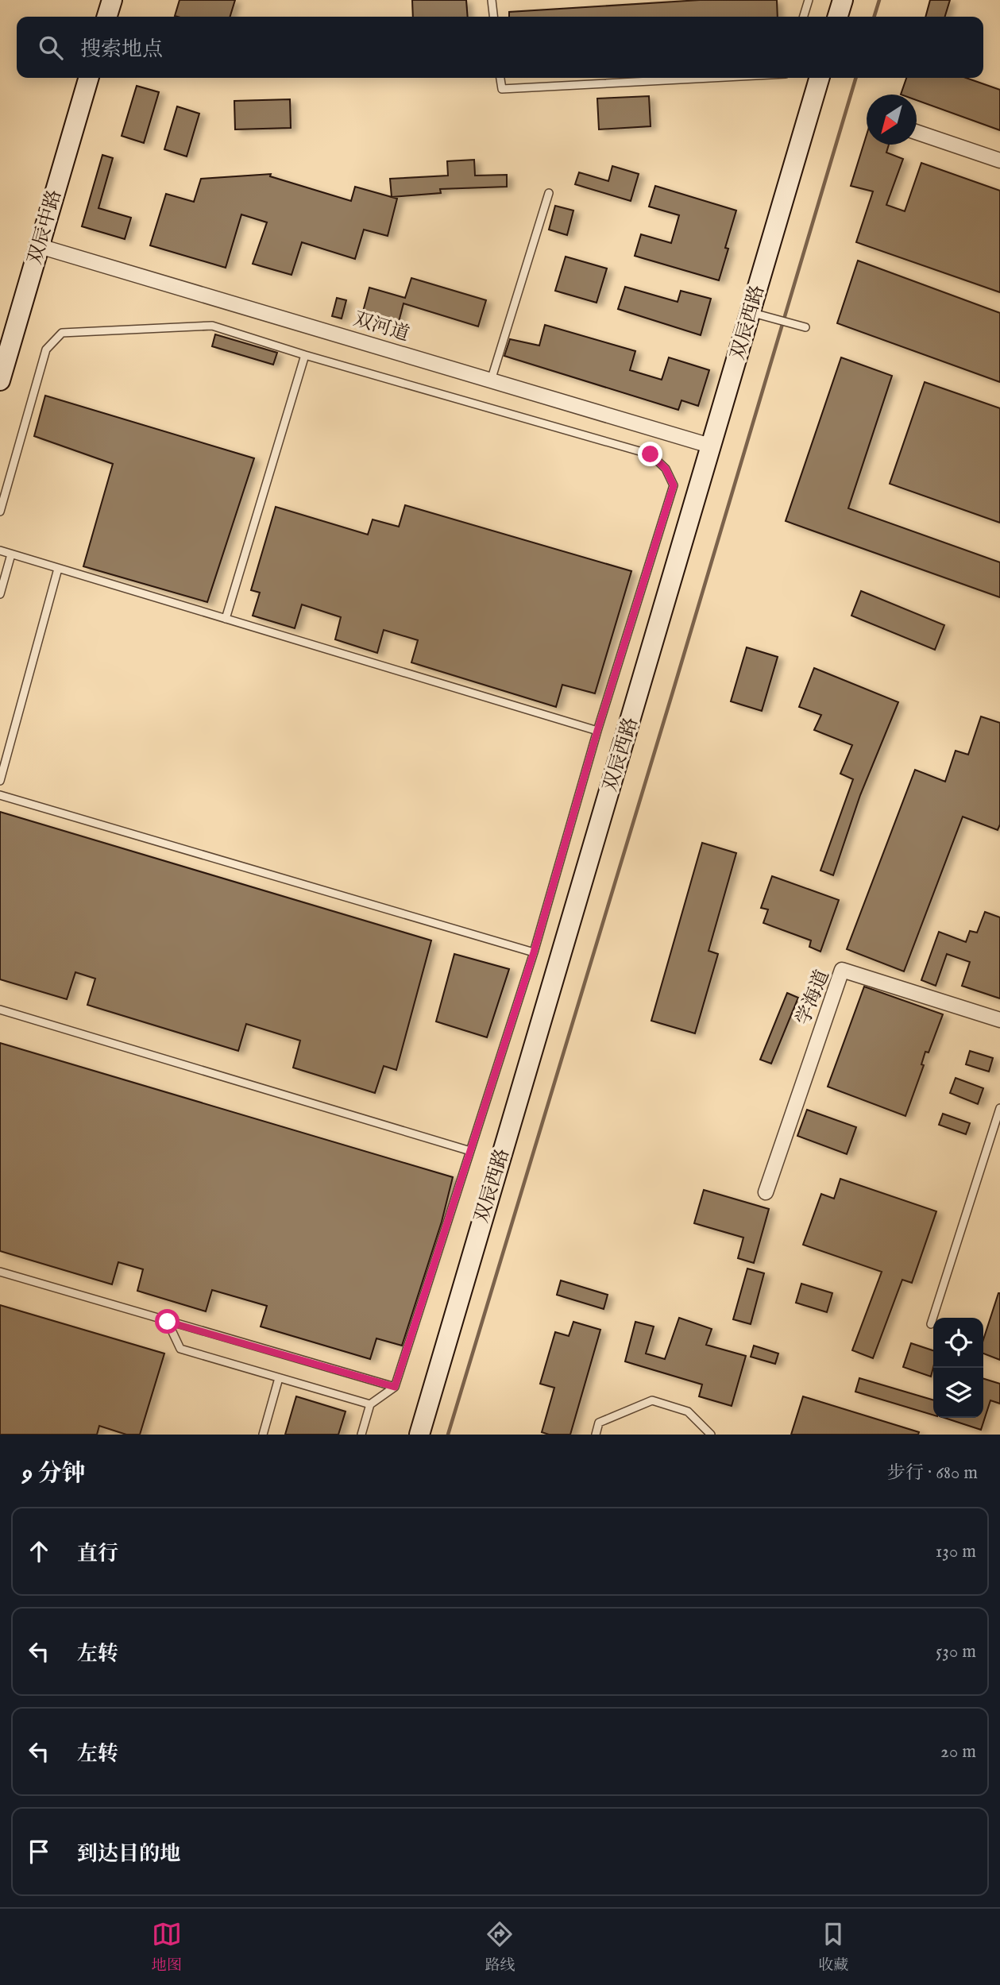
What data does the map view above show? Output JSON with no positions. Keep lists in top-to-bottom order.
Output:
{
  "streets": {
    "main road": ["双辰中路", "双辰西路"],
    "street": ["双河道", "学海道"]
  },
  "crossings": [
    ["双辰中路", "双河道"],
    ["双辰西路", "双河道"]
  ],
  "north": "bottom left",
  "page": {
    "search": "搜索地点",
    "heading": ["9 分钟", "步行 · 680 m"],
    "list": [
      ["直行", "130 m"],
      ["左转", "530 m"],
      ["左转", "20 m"],
      "到达目的地"
    ],
    "nav": ["地图", "路线", "收藏"]
  }
}
